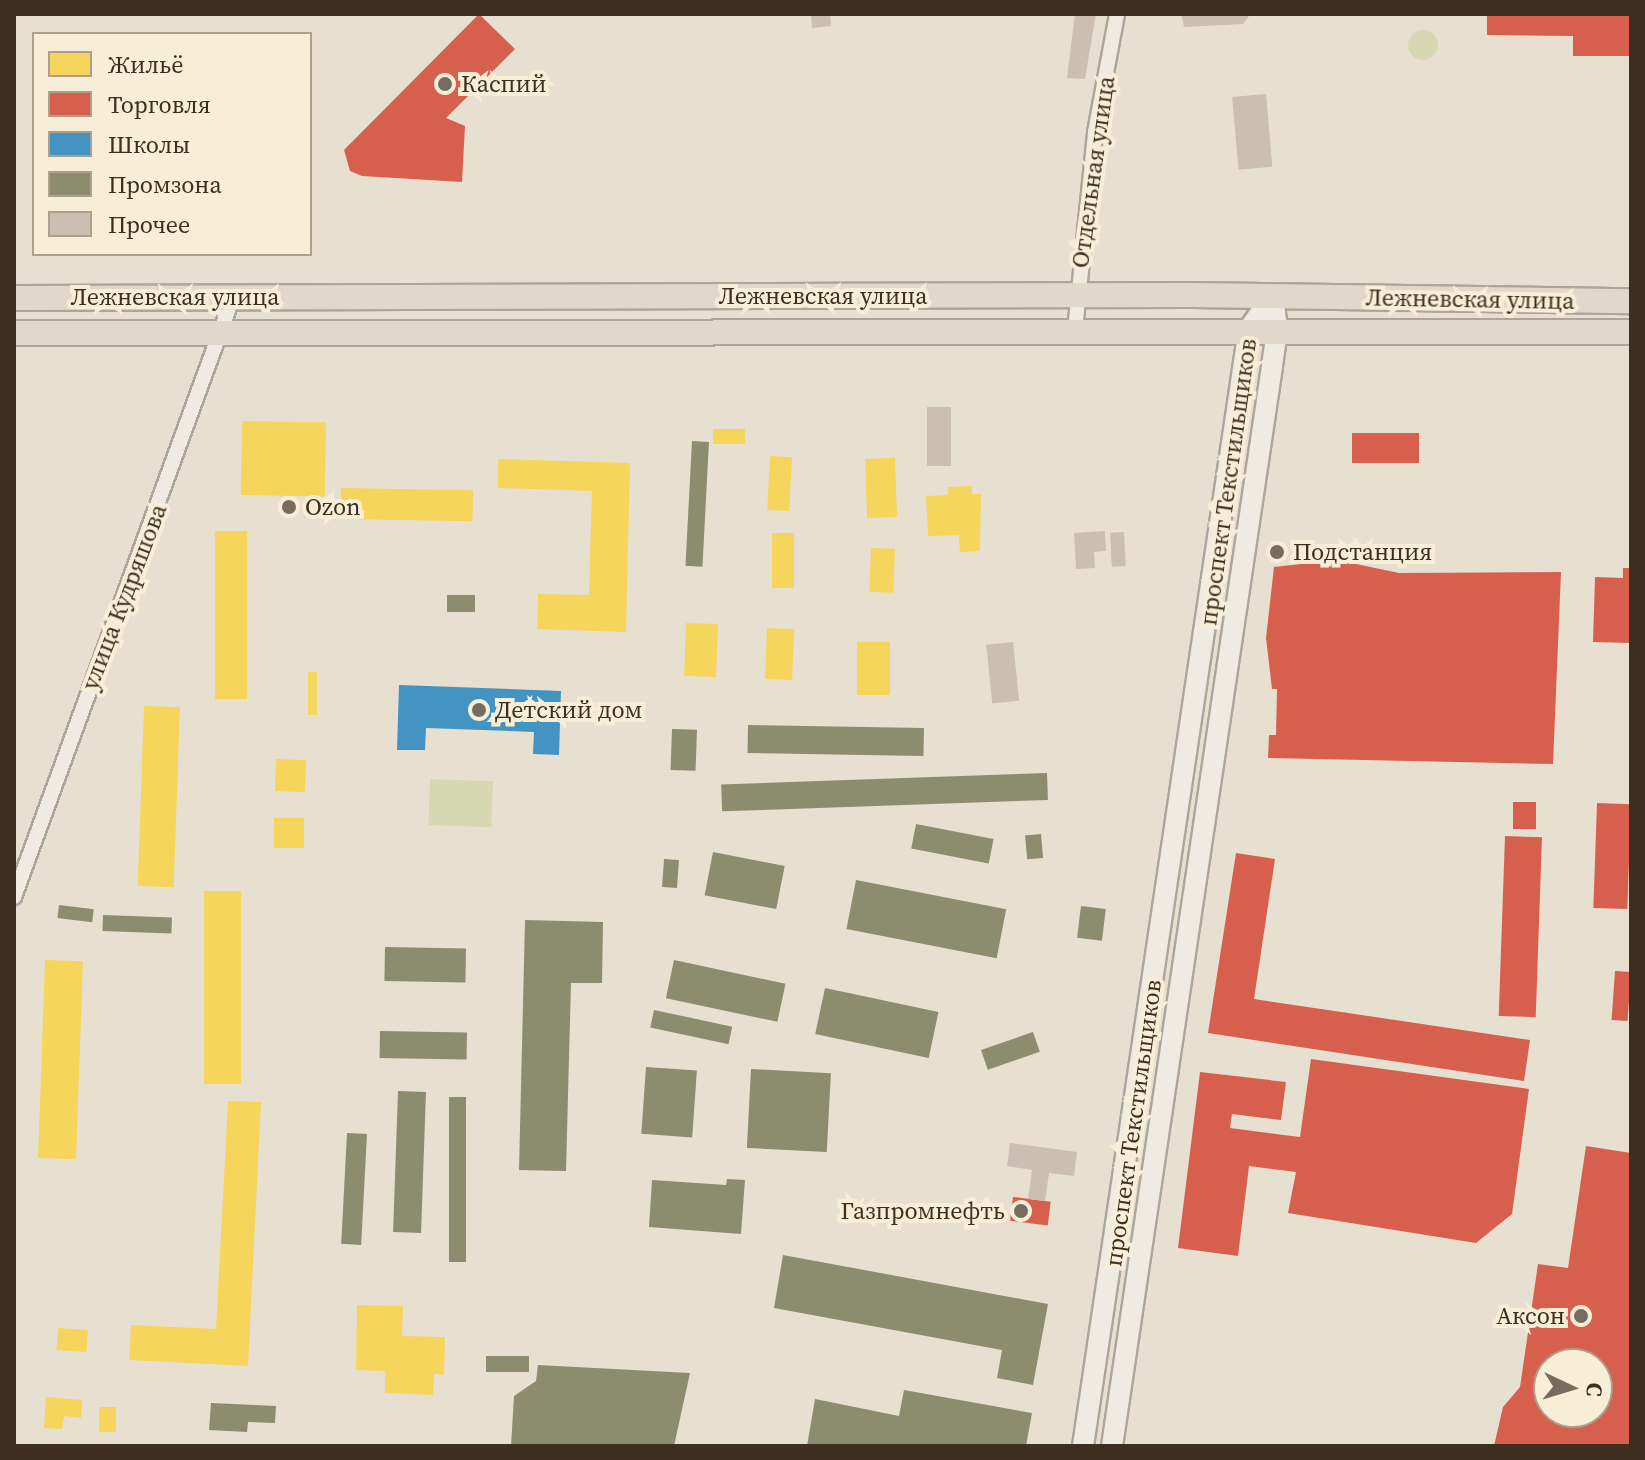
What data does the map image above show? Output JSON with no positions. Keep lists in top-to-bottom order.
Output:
{
  "streets": {
    "highway": ["Лежневская улица"],
    "main road": ["проспект Текстильщиков"],
    "street": ["Отдельная улица", "улица Кудряшова"]
  },
  "crossings": [
    ["Отдельная улица", "Лежневская улица"],
    ["Лежневская улица", "проспект Текстильщиков"],
    ["Лежневская улица", "улица Кудряшова"]
  ],
  "places": [
    "Каспий",
    "Ozon",
    "Подстанция",
    "Детский дом",
    "Газпромнефть",
    "Аксон"
  ],
  "legend": [
    "Жильё",
    "Торговля",
    "Школы",
    "Промзона",
    "Прочее"
  ],
  "north": "right"
}
